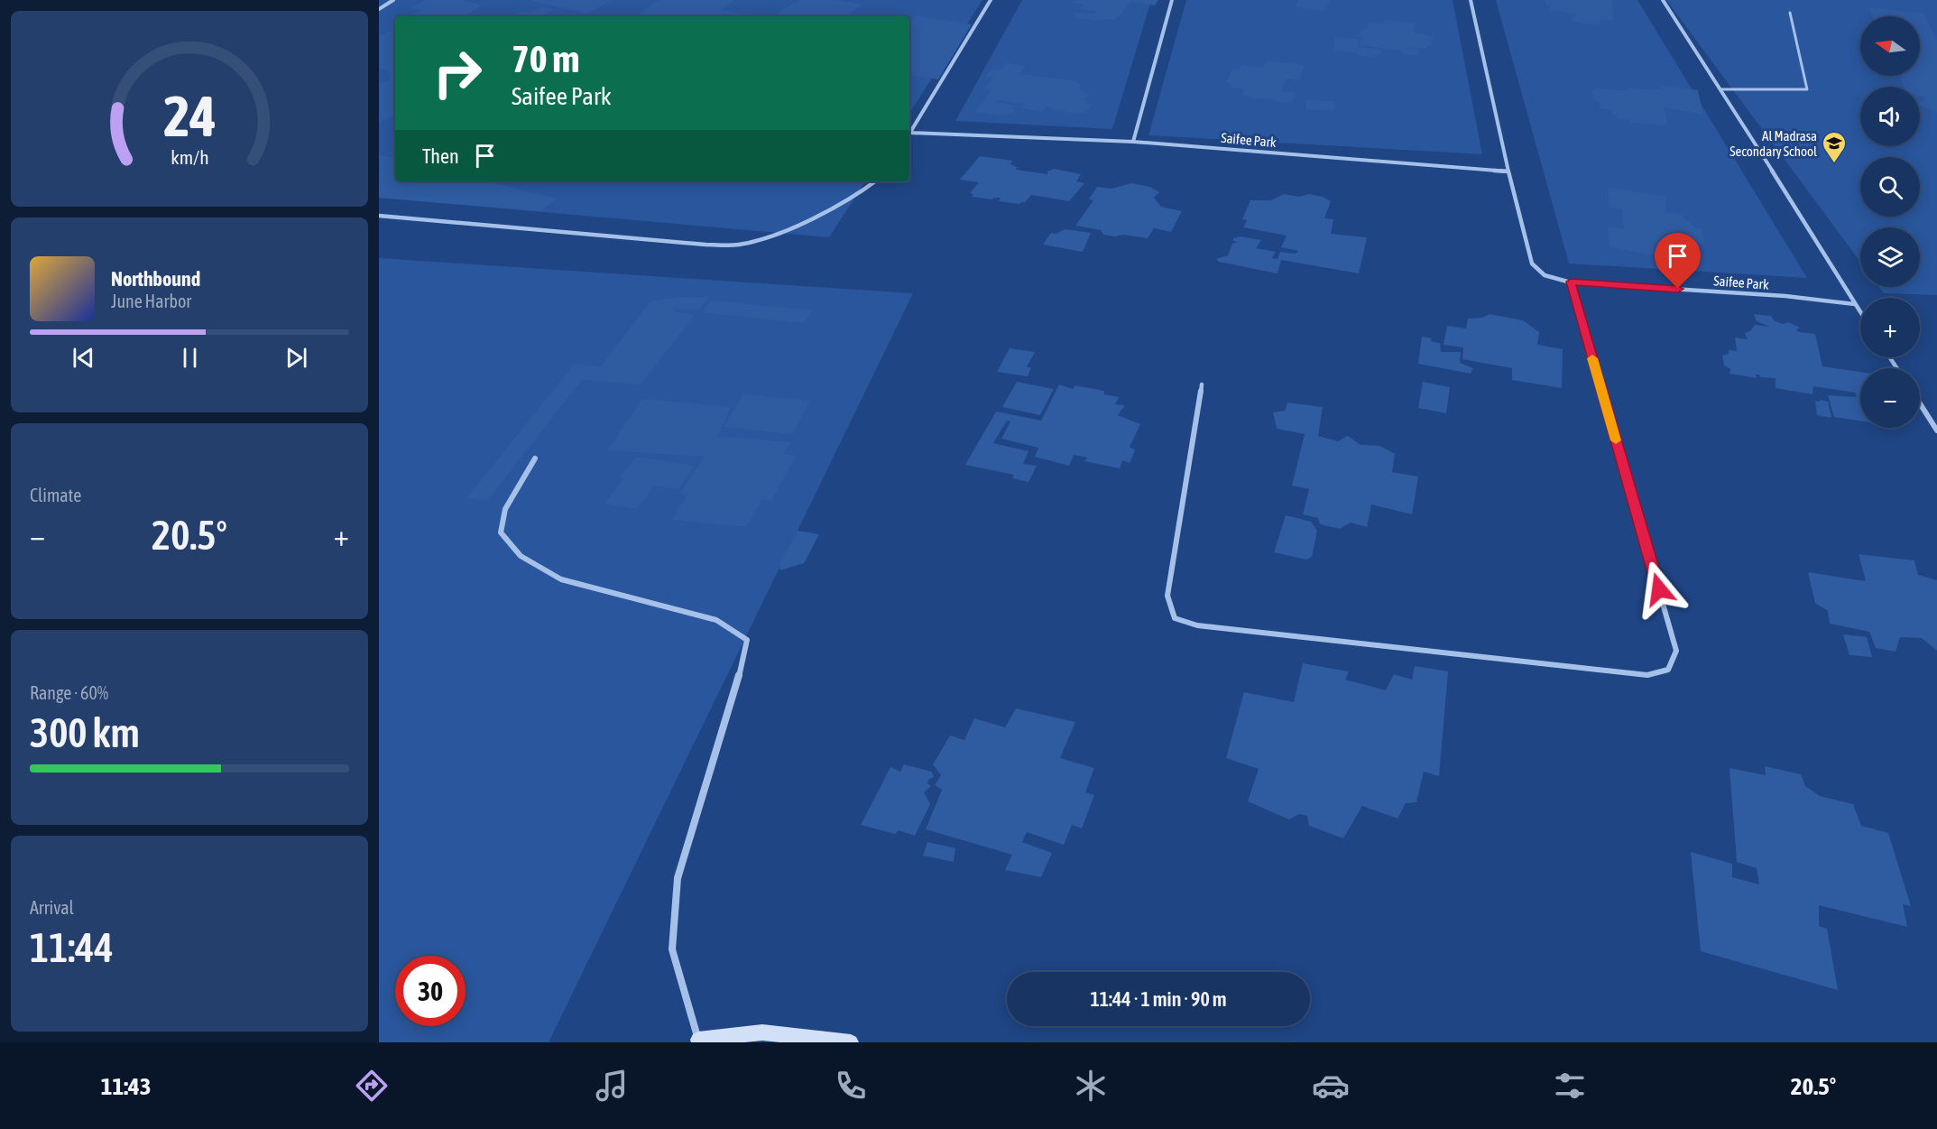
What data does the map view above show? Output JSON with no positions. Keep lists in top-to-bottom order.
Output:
{
  "streets": {
    "street": ["Saifee Park"]
  },
  "places": {
    "school or university": ["Al Madrasa Secondary School"]
  },
  "north": "left",
  "page": {
    "map_buttons": ["+", "−"],
    "turn": ["70 m", "Saifee Park"],
    "then": "Then",
    "song": ["Northbound", "June Harbor"],
    "tile": [
      "Climate",
      ["Range · 60%", "300 km"],
      ["Arrival", "11:44"]
    ],
    "heat": ["−", "20.5°", "+"],
    "limit": "30",
    "trip": "11:44 · 1 min · 90 m",
    "tabs": ["11:43", "20.5°"],
    "gauge": ["24", "km/h"]
  }
}
